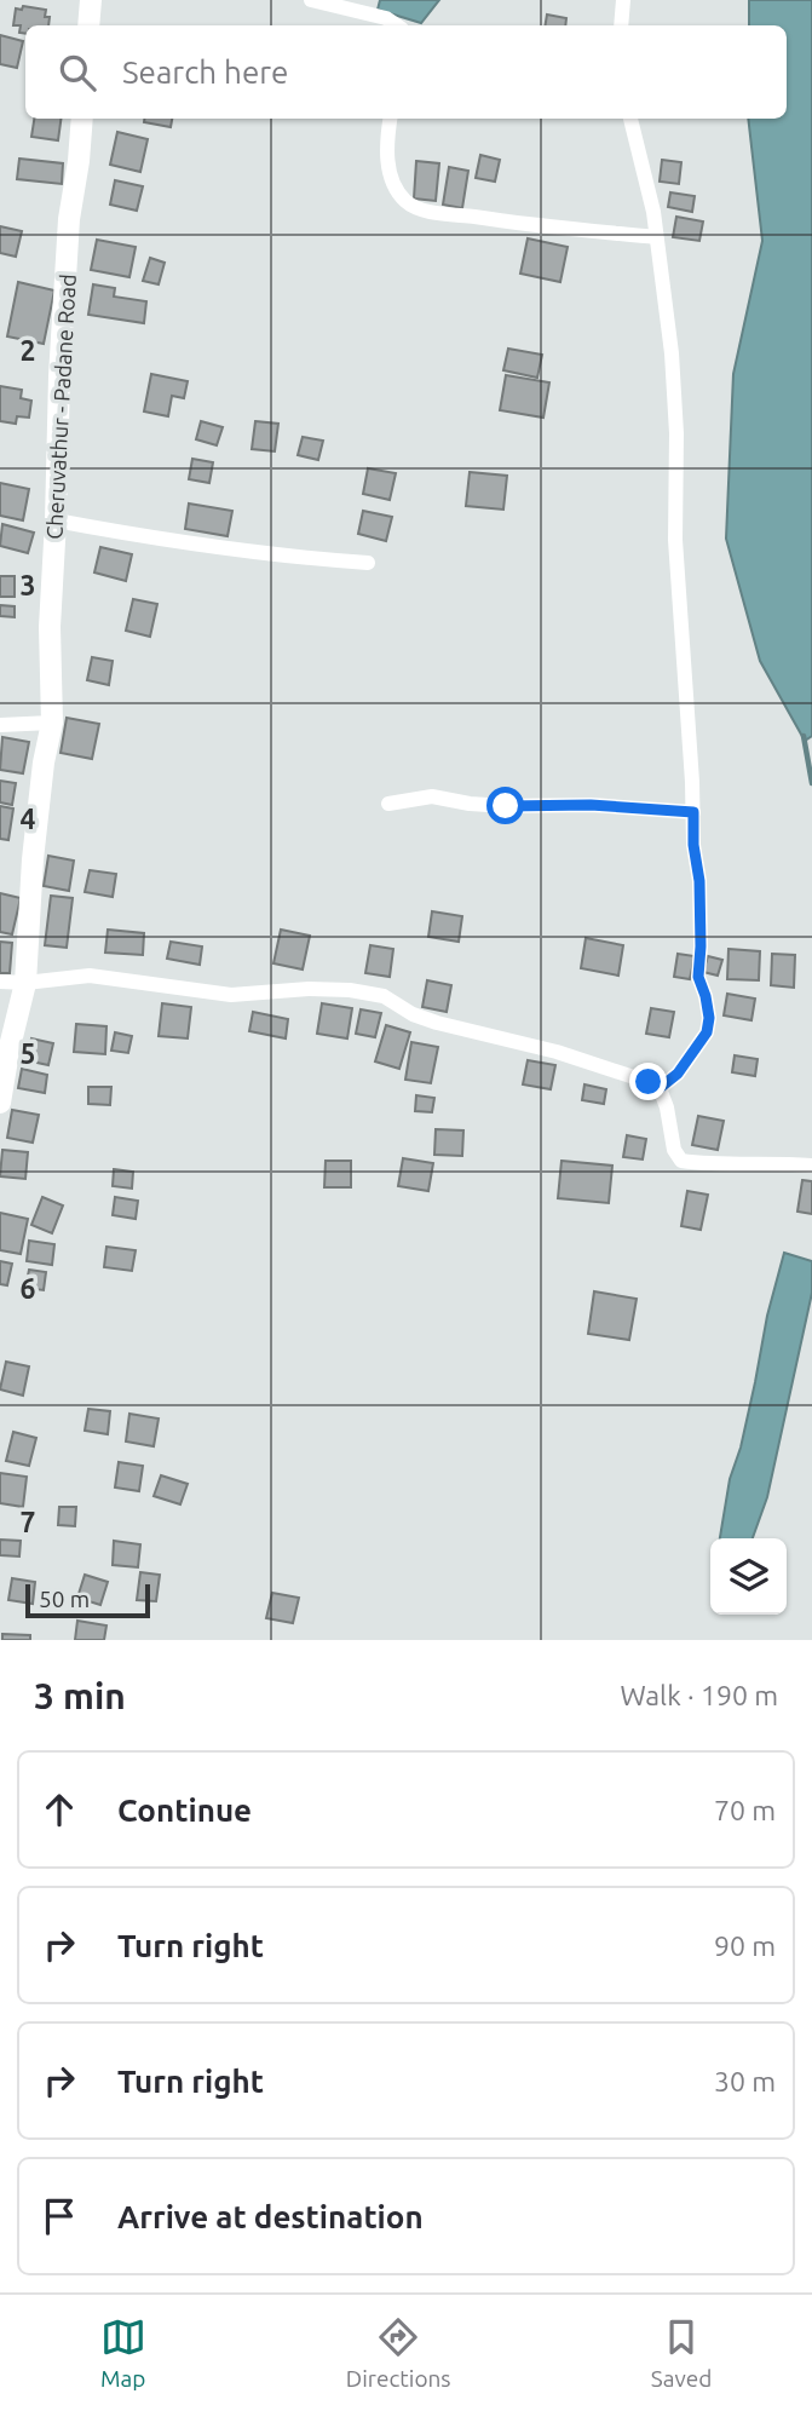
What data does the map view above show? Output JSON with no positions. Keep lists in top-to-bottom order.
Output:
{
  "streets": {
    "main road": ["Cheruvathur - Padane Road"]
  },
  "scale_bar": "50 m",
  "page": {
    "search": "Search here",
    "scale": "50 m",
    "heading": ["3 min", "Walk · 190 m"],
    "list": [
      ["Continue", "70 m"],
      ["Turn right", "90 m"],
      ["Turn right", "30 m"],
      "Arrive at destination"
    ],
    "nav": ["Map", "Directions", "Saved"]
  },
  "grid": {
    "rows": [
      "2",
      "3",
      "4",
      "5",
      "6",
      "7"
    ]
  }
}
